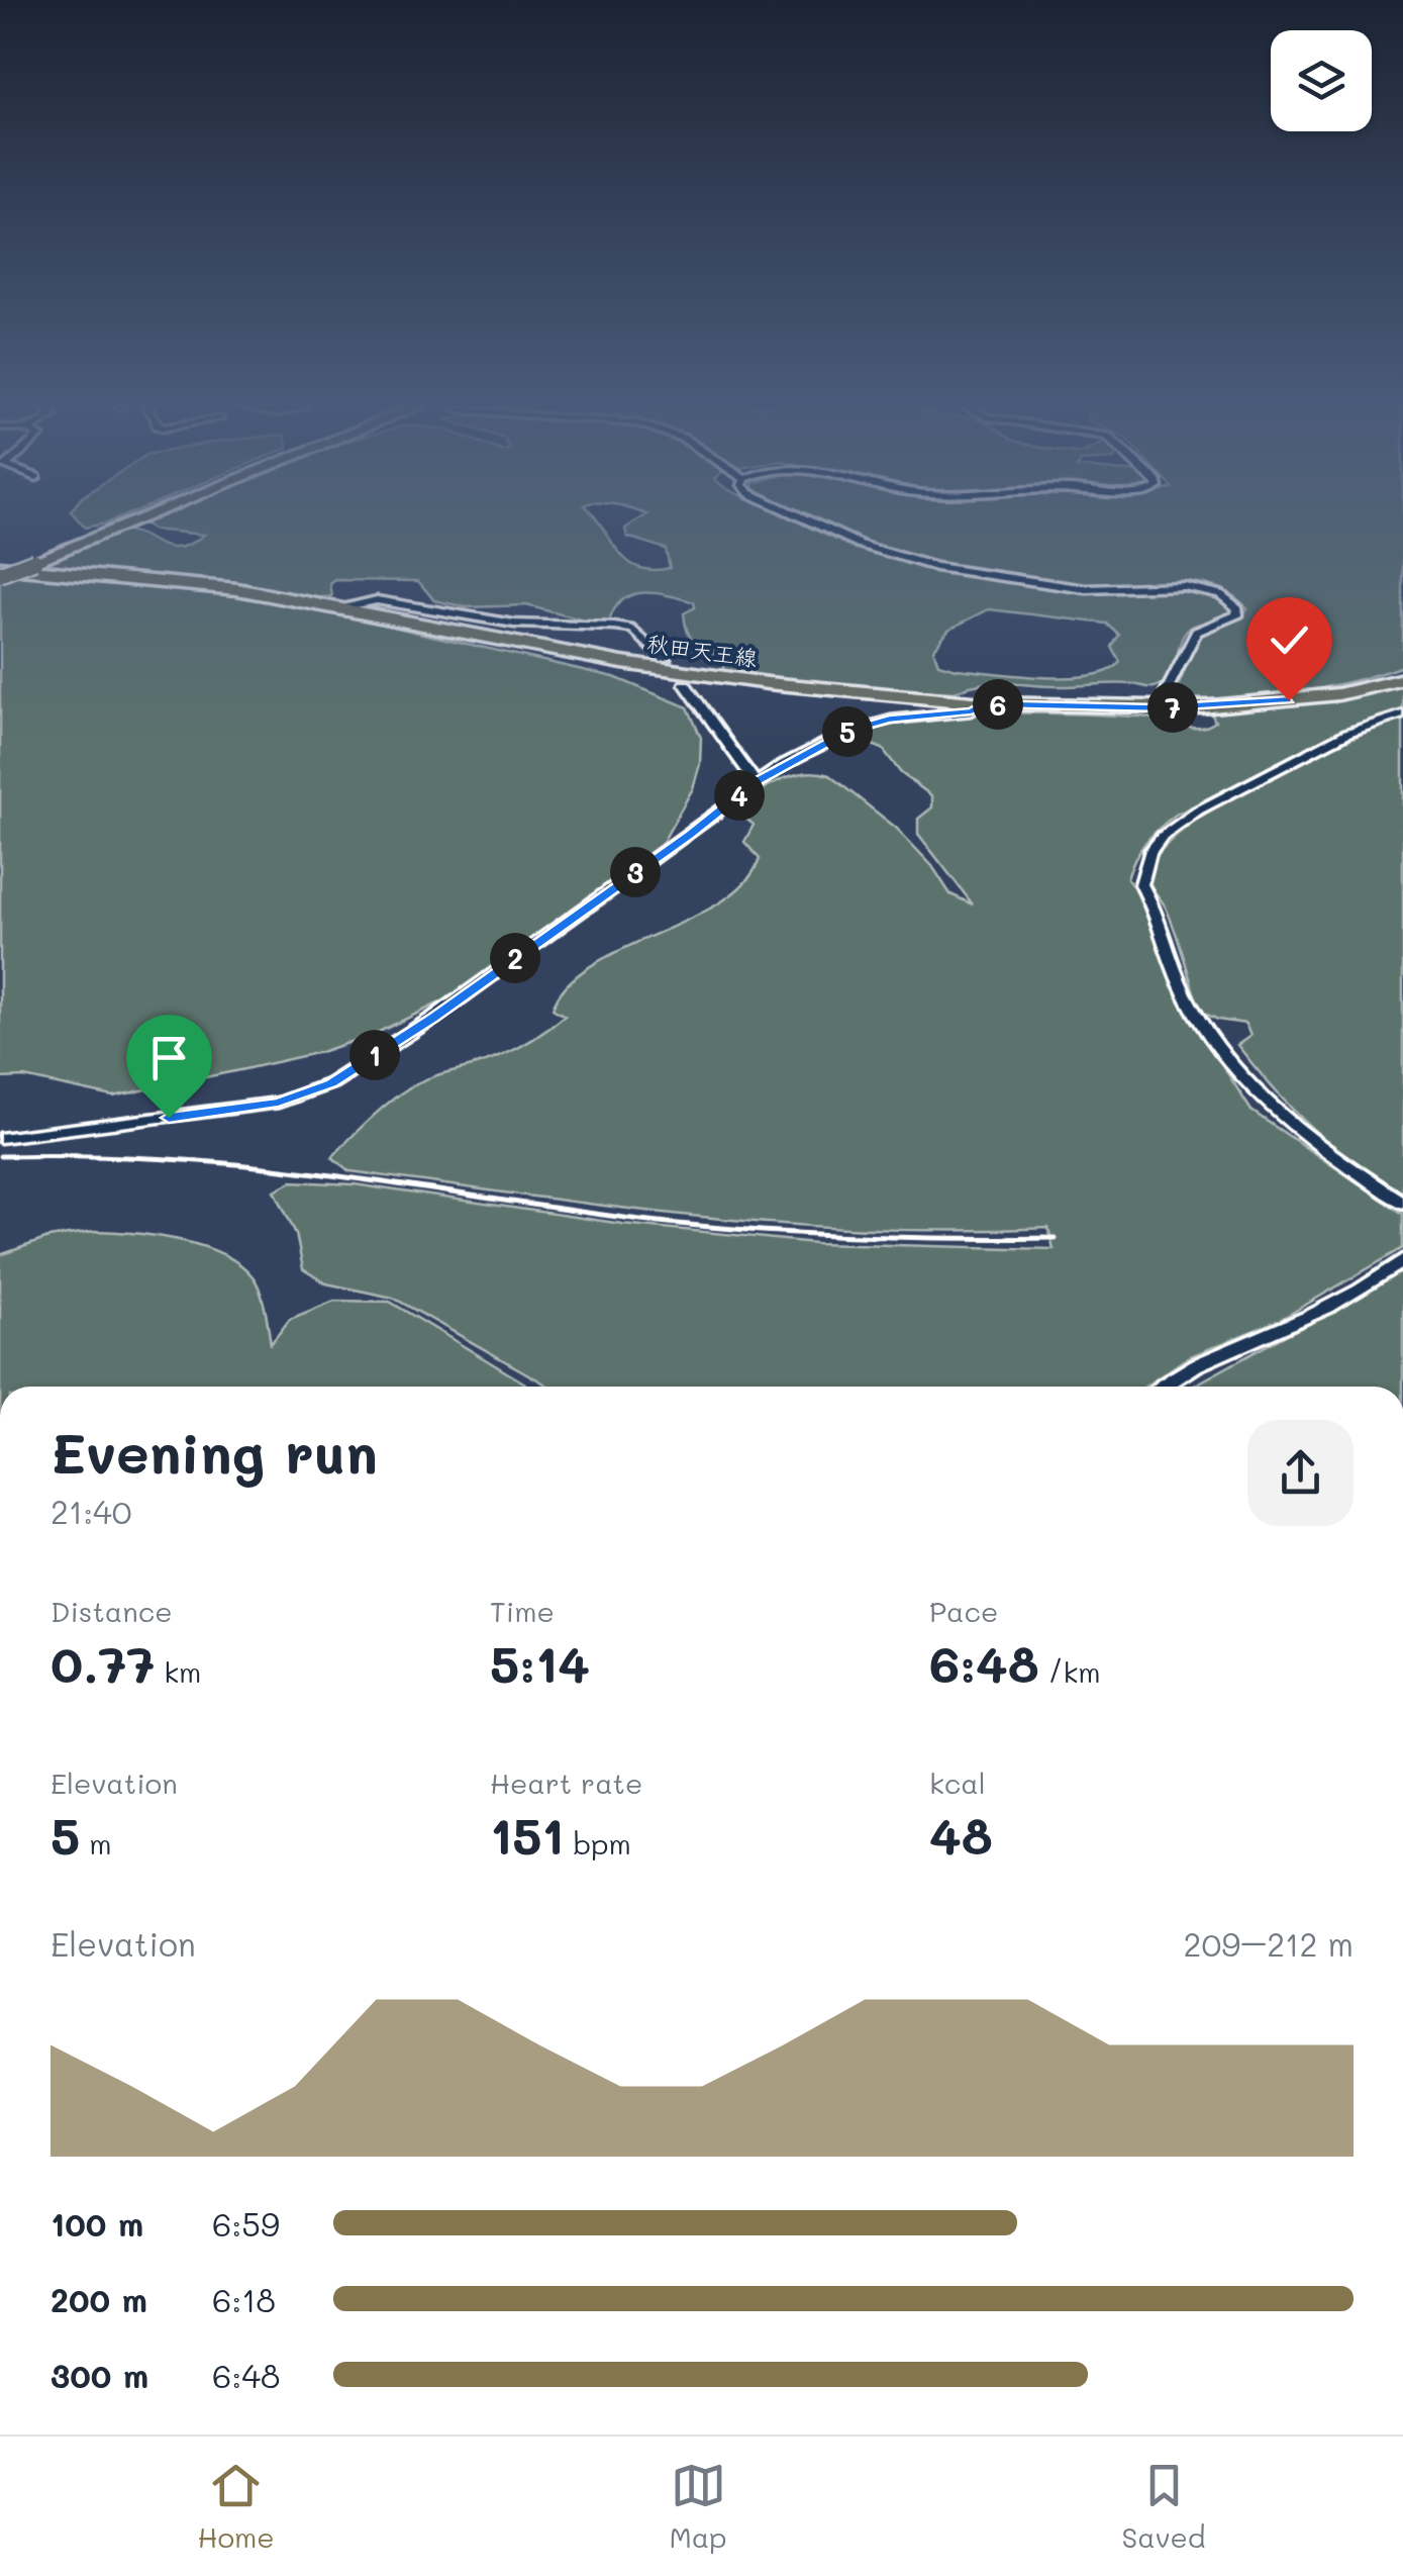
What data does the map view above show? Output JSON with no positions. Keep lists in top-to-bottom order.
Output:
{
  "streets": {
    "main road": ["秋田天王線"]
  },
  "page": {
    "pins": [
      "6",
      "7",
      "5",
      "4",
      "3",
      "2",
      "1"
    ],
    "heading": ["Evening run", "21:40"],
    "stats": [
      ["Distance", "0.77 km"],
      ["Time", "5:14"],
      ["Pace", "6:48 /km"],
      ["Elevation", "5 m"],
      ["Heart rate", "151 bpm"],
      ["kcal", "48"]
    ],
    "chart": ["Elevation", "209–212 m"],
    "list": [
      {
        "name": "100 m",
        "note": "6:59"
      },
      {
        "name": "200 m",
        "note": "6:18"
      },
      {
        "name": "300 m",
        "note": "6:48"
      }
    ],
    "tabs": ["Home", "Map", "Saved"]
  }
}
